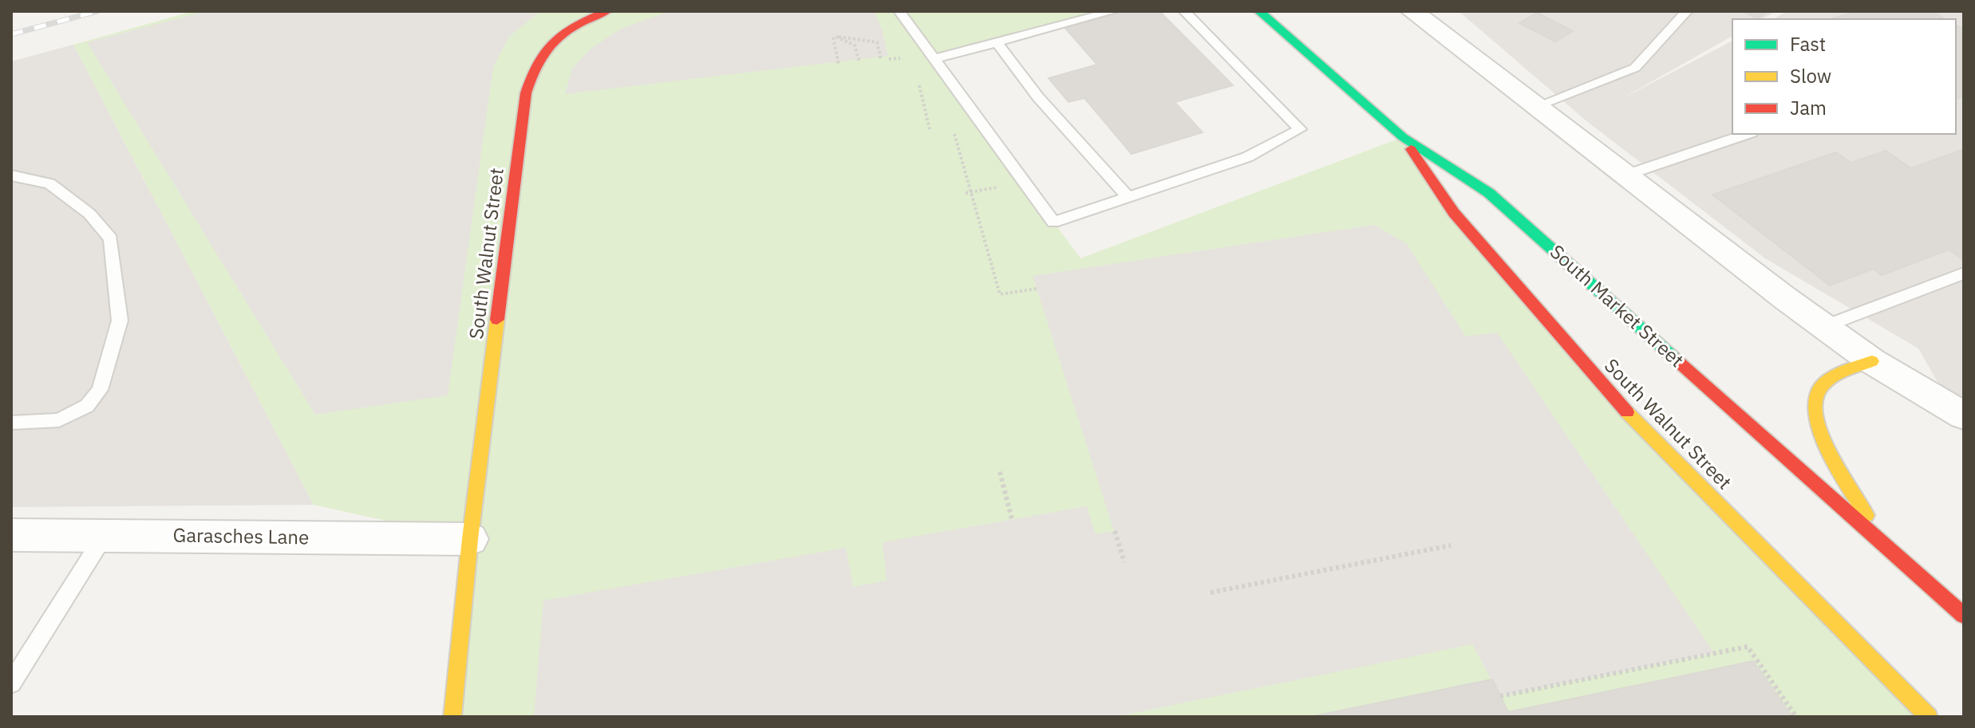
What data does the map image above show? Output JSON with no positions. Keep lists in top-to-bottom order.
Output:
{
  "streets": {
    "main road": ["South Walnut Street", "South Market Street"],
    "street": ["Garasches Lane"]
  },
  "crossings": [
    ["South Walnut Street", "South Market Street"],
    ["South Walnut Street", "Garasches Lane"]
  ],
  "legend": ["Fast", "Slow", "Jam"]
}
